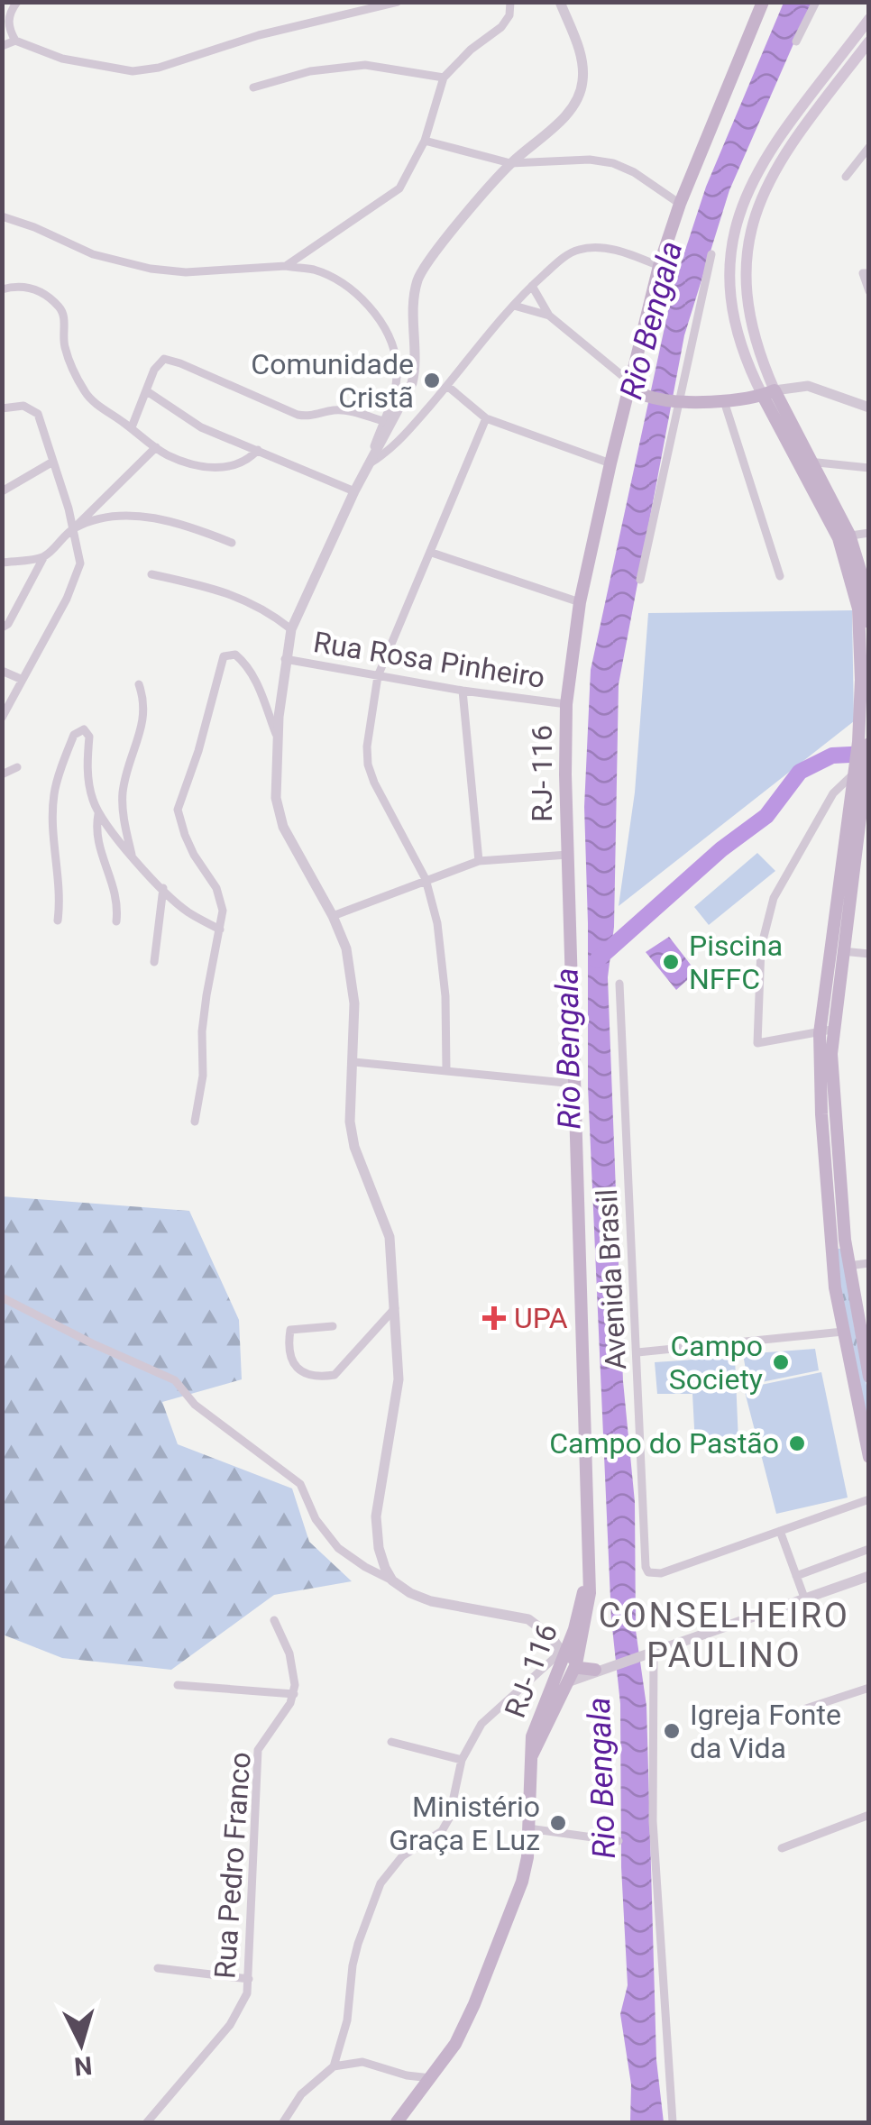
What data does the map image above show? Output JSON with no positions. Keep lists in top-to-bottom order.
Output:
{
  "streets": {
    "main road": ["RJ- 116"],
    "street": ["Rua Rosa Pinheiro", "Avenida Brasil", "Rua Pedro Franco"]
  },
  "crossings": [
    ["Rua Rosa Pinheiro", "RJ- 116"]
  ],
  "districts": ["CONSELHEIRO PAULINO"],
  "water": ["Rio Bengala"],
  "places": {
    "other": [
      "Comunidade Cristã",
      "Piscina NFFC",
      "Campo Society",
      "Campo do Pastão",
      "Igreja Fonte da Vida",
      "Ministério Graça E Luz"
    ],
    "health": ["UPA"]
  },
  "north": "bottom"
}
